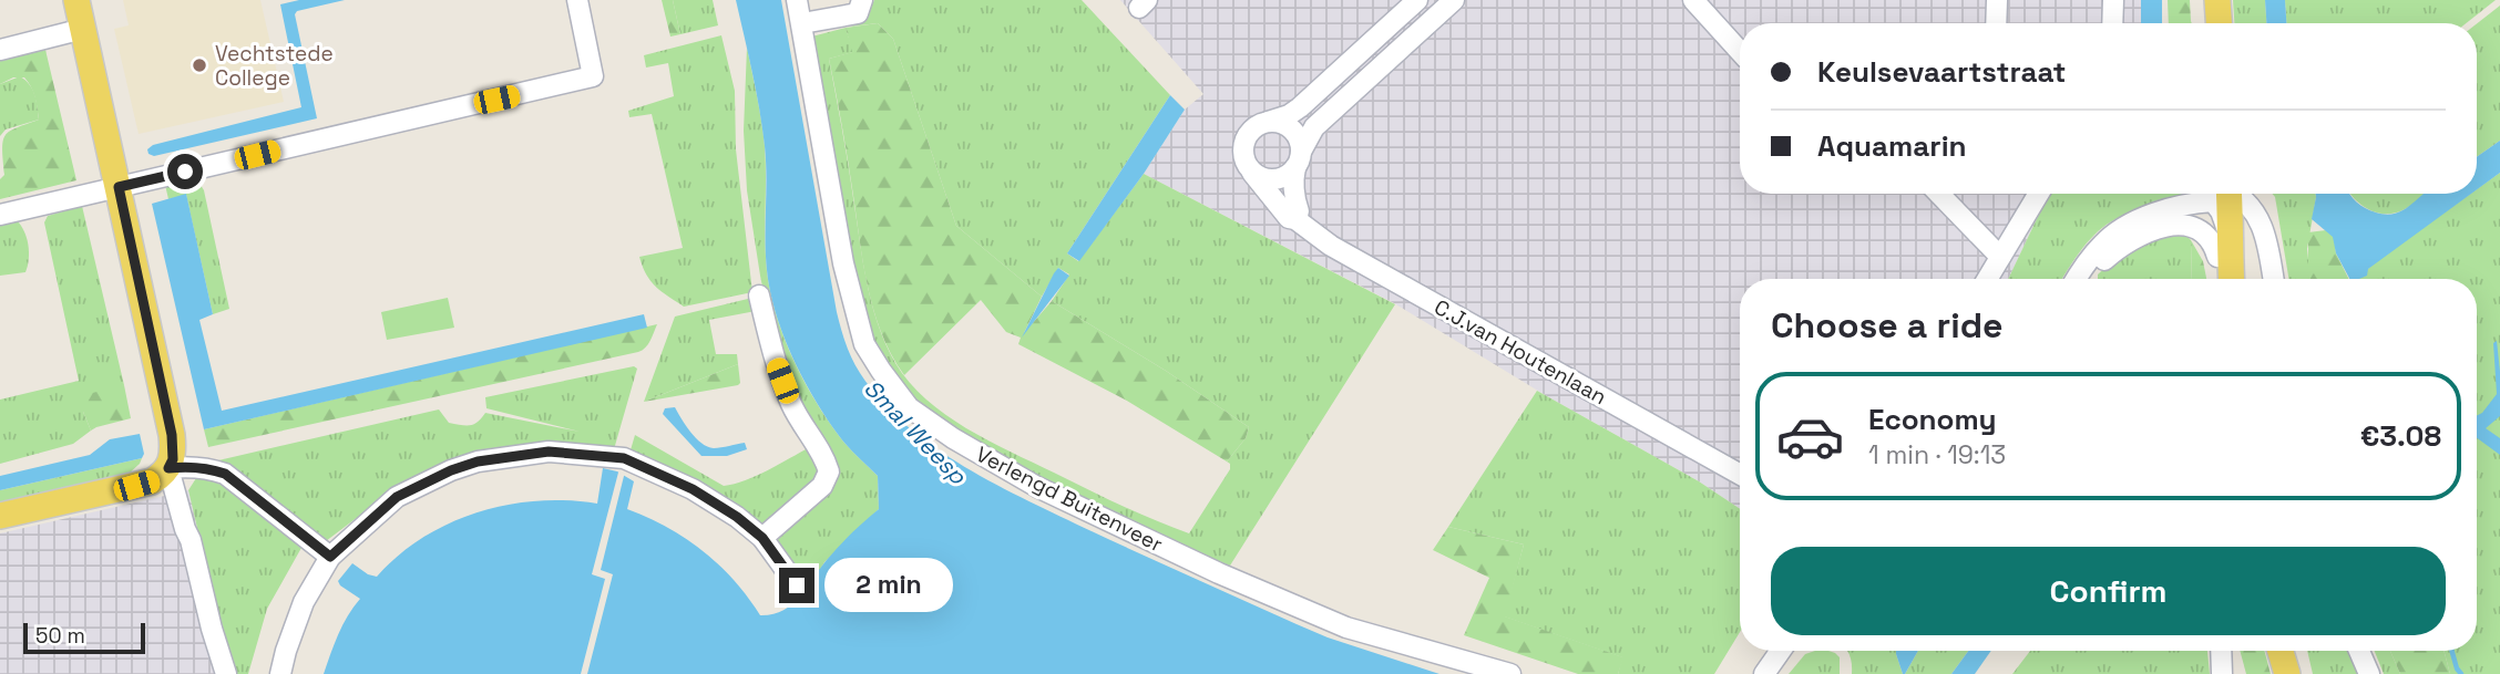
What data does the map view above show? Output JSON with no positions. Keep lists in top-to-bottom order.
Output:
{
  "streets": {
    "street": ["C.J.van Houtenlaan", "Verlengd Buitenveer"]
  },
  "water": ["Smal Weesp"],
  "places": ["Vechtstede College"],
  "scale_bar": "50 m",
  "page": {
    "banner": ["Keulsevaartstraat", "Aquamarin"],
    "heading": "Choose a ride",
    "list": [
      {
        "name": "Economy",
        "note": "1 min · 19:13",
        "value": "€3.08"
      }
    ],
    "buttons": "Confirm",
    "bubble": "2 min",
    "scale": "50 m"
  }
}
